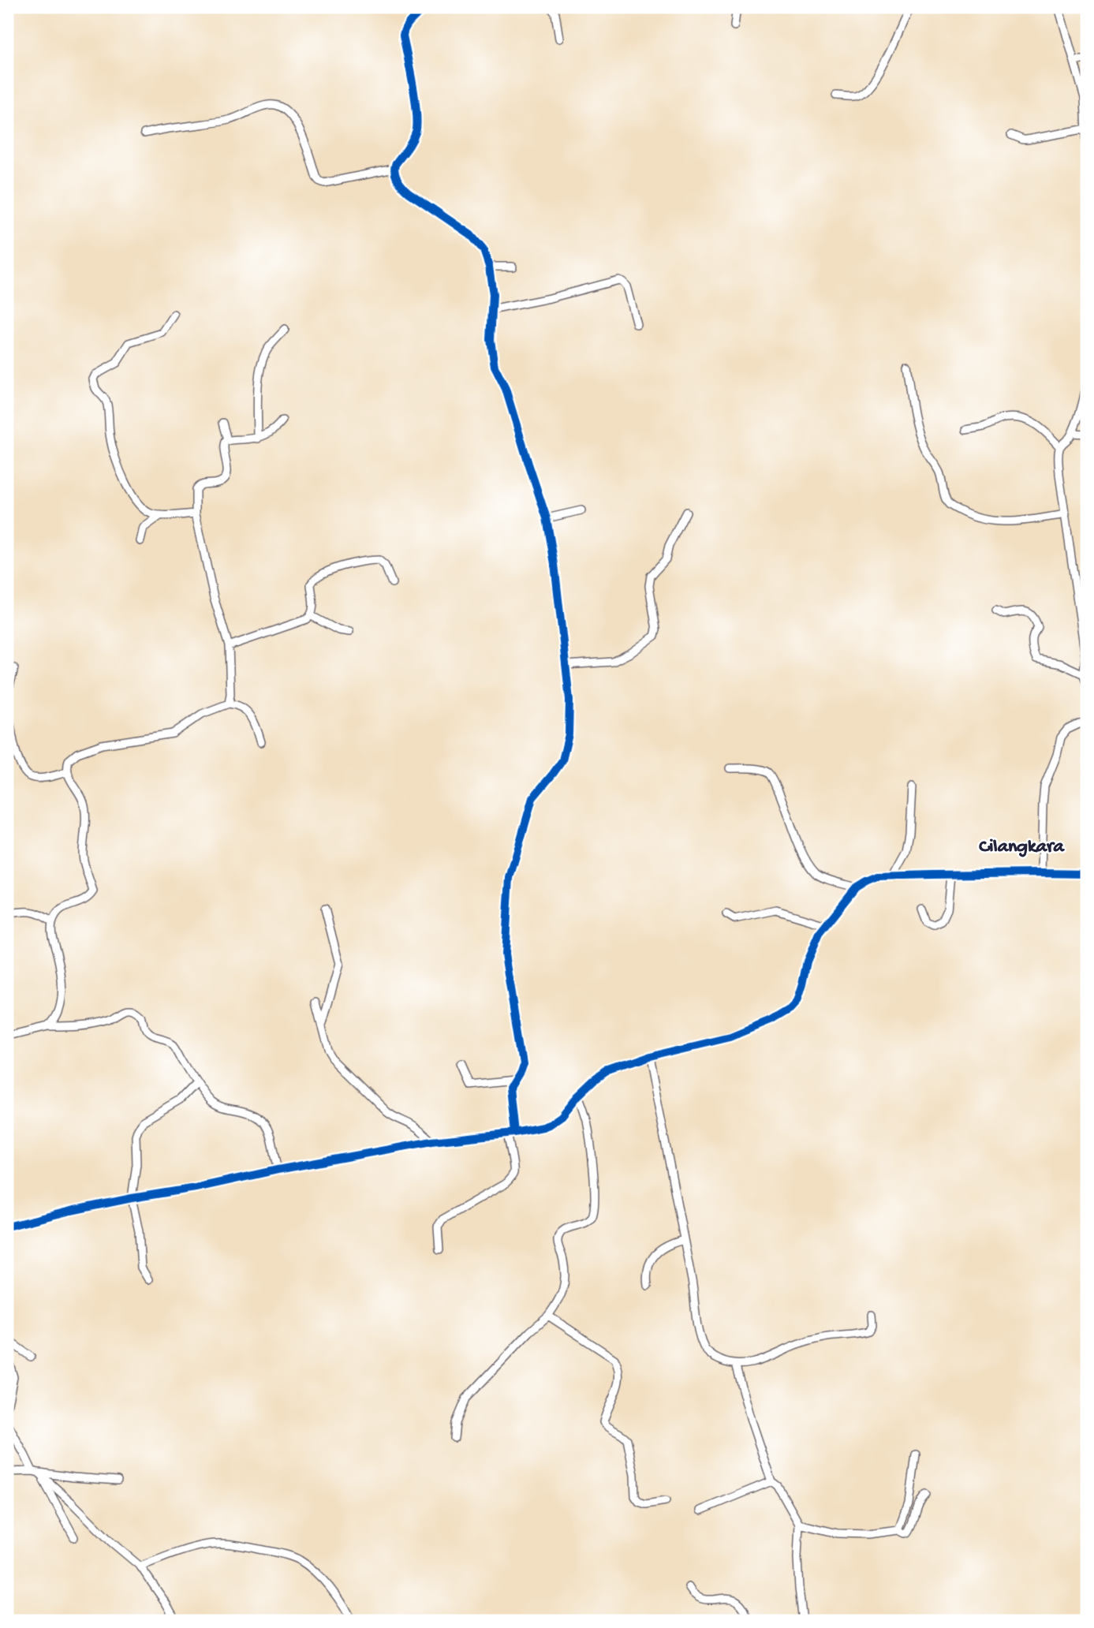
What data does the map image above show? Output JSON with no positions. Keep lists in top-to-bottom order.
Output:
{
  "districts": ["Cilangkara"]
}
